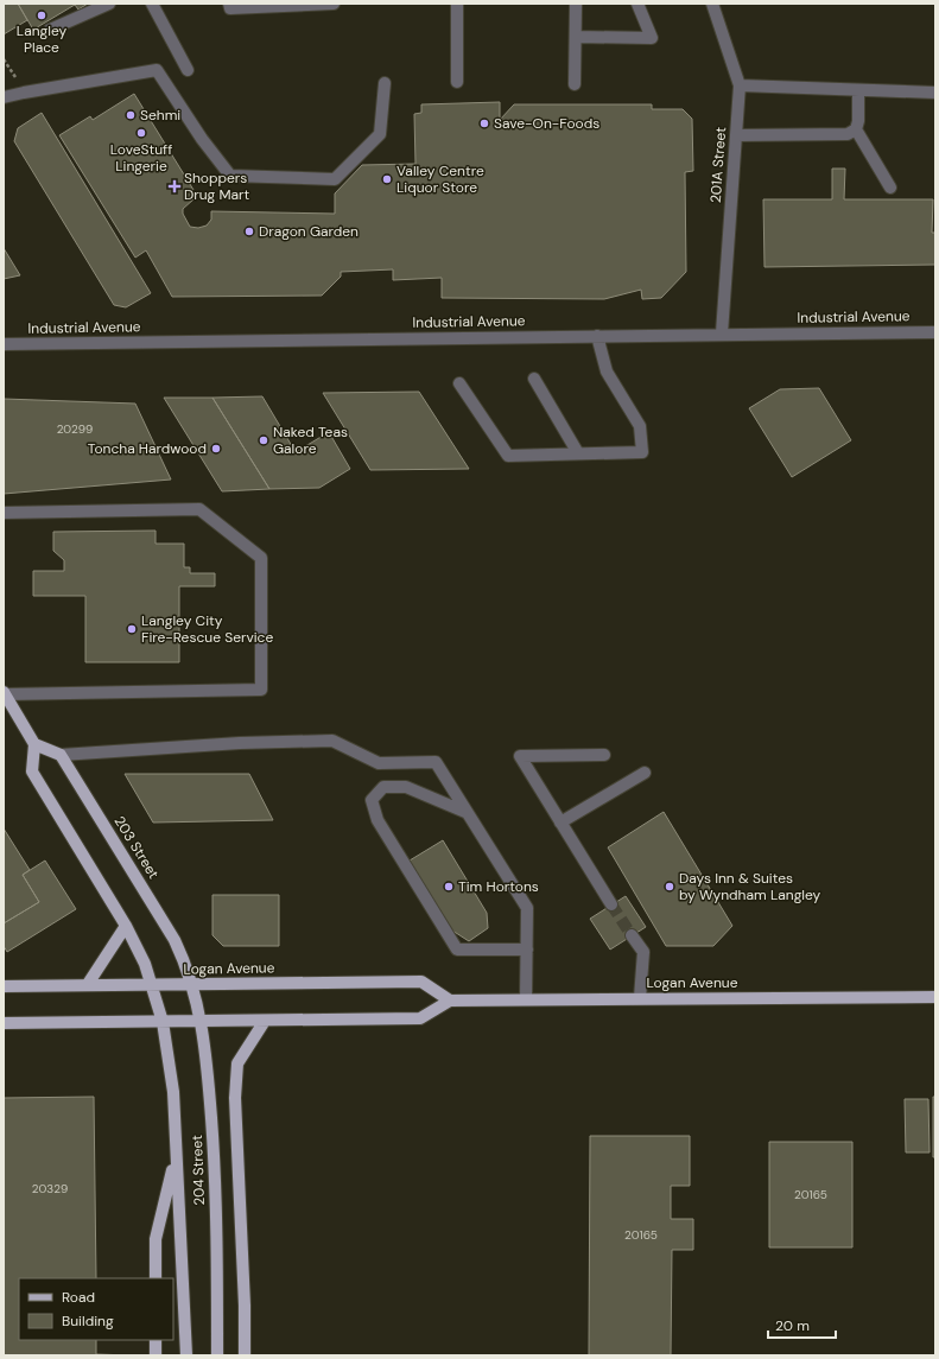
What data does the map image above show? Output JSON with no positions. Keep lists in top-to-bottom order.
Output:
{
  "streets": {
    "main road": ["203 Street", "Logan Avenue", "204 Street"],
    "street": ["201A Street", "Industrial Avenue"]
  },
  "crossings": [
    ["201A Street", "Industrial Avenue"],
    ["203 Street", "Logan Avenue"],
    ["203 Street", "204 Street"],
    ["Logan Avenue", "204 Street"]
  ],
  "places": {
    "other": [
      "Langley Place",
      "Sehmi",
      "Save-On-Foods",
      "LoveStuff Lingerie",
      "Valley Centre Liquor Store",
      "Dragon Garden",
      "Naked Teas Galore",
      "Toncha Hardwood",
      "Langley City Fire-Rescue Service",
      "Tim Hortons",
      "Days Inn & Suites by Wyndham Langley"
    ],
    "health": ["Shoppers Drug Mart"]
  },
  "house_numbers": [
    "20299",
    "20329",
    "20165",
    "20165"
  ],
  "legend": ["Road", "Building"],
  "scale_bar": "20 m"
}
